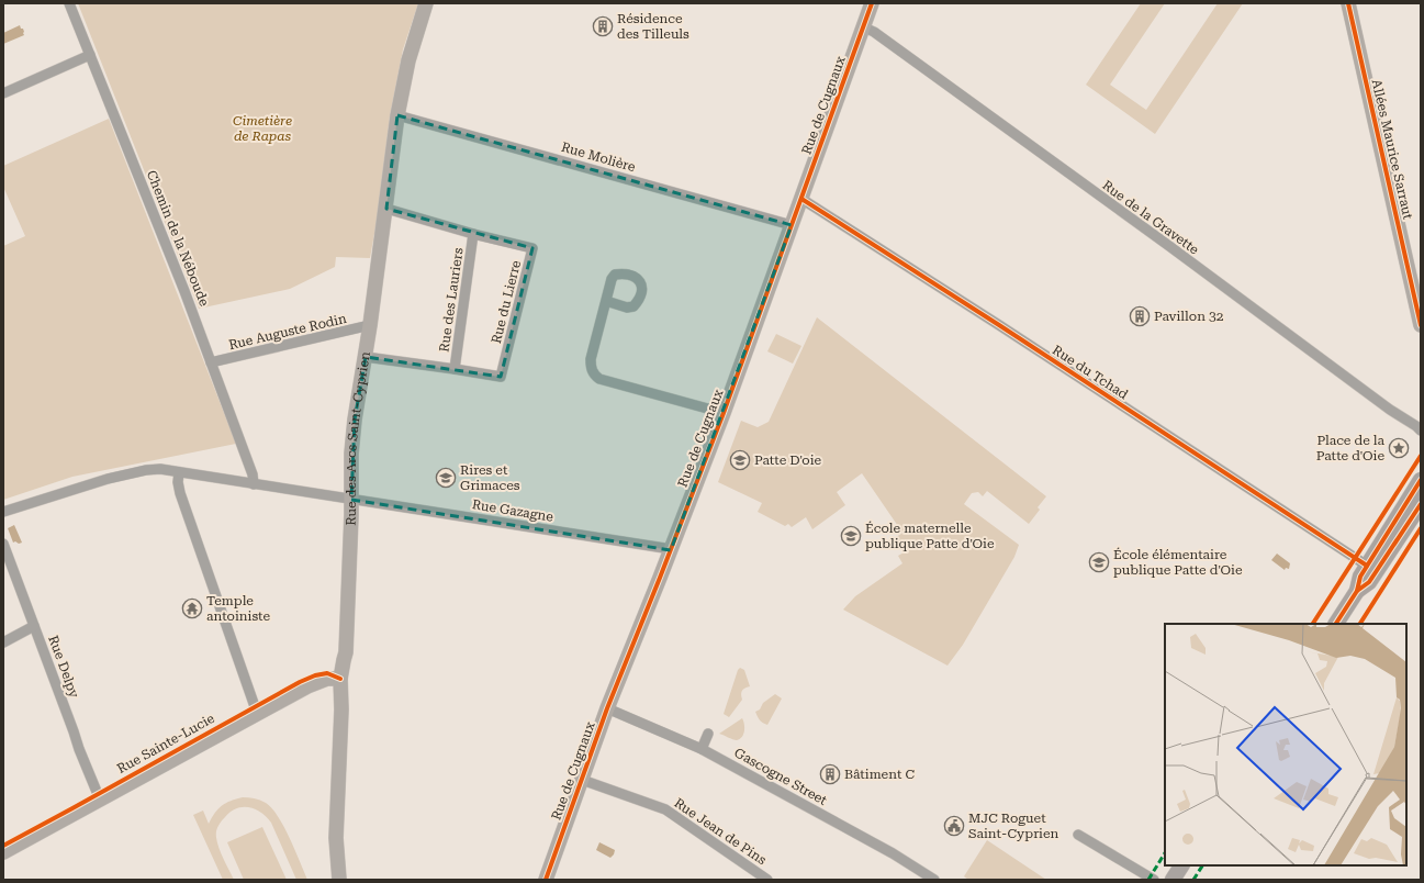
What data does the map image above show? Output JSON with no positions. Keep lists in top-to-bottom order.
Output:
{
  "streets": {
    "street": [
      "Rue de Cugnaux",
      "Allées Maurice Sarraut",
      "Rue Molière",
      "Rue de la Gravette",
      "Chemin de la Néboude",
      "Rue des Lauriers",
      "Rue du Lierre",
      "Rue Auguste Rodin",
      "Rue du Tchad",
      "Rue des Arcs Saint-Cyprien",
      "Rue Gazagne",
      "Rue Delpy",
      "Rue Sainte-Lucie",
      "Gascogne Street",
      "Rue Jean de Pins"
    ]
  },
  "crossings": [
    ["Rue de Cugnaux", "Rue Molière"],
    ["Rue de Cugnaux", "Rue de la Gravette"],
    ["Rue de Cugnaux", "Rue du Tchad"],
    ["Rue de Cugnaux", "Rue Gazagne"],
    ["Rue de Cugnaux", "Gascogne Street"],
    ["Rue de Cugnaux", "Rue Jean de Pins"],
    ["Rue Molière", "Rue des Arcs Saint-Cyprien"],
    ["Chemin de la Néboude", "Rue Auguste Rodin"],
    ["Chemin de la Néboude", "Rue Gazagne"],
    ["Rue des Lauriers", "Rue du Lierre"],
    ["Rue du Lierre", "Rue des Arcs Saint-Cyprien"],
    ["Rue Auguste Rodin", "Rue des Arcs Saint-Cyprien"],
    ["Rue des Arcs Saint-Cyprien", "Rue Gazagne"],
    ["Rue des Arcs Saint-Cyprien", "Rue Sainte-Lucie"],
    ["Rue Delpy", "Rue Sainte-Lucie"]
  ],
  "parks": ["Cimetière de Rapas"],
  "places": {
    "building": ["Résidence des Tilleuls", "Pavillon 32", "Bâtiment C"],
    "place": ["Place de la Patte d'Oie"],
    "school or university": [
      "Patte D'oie",
      "Rires et Grimaces",
      "École maternelle publique Patte d'Oie",
      "École élémentaire publique Patte d'Oie"
    ],
    "temple": ["Temple antoiniste"],
    "public building": ["MJC Roguet Saint-Cyprien"]
  }
}
